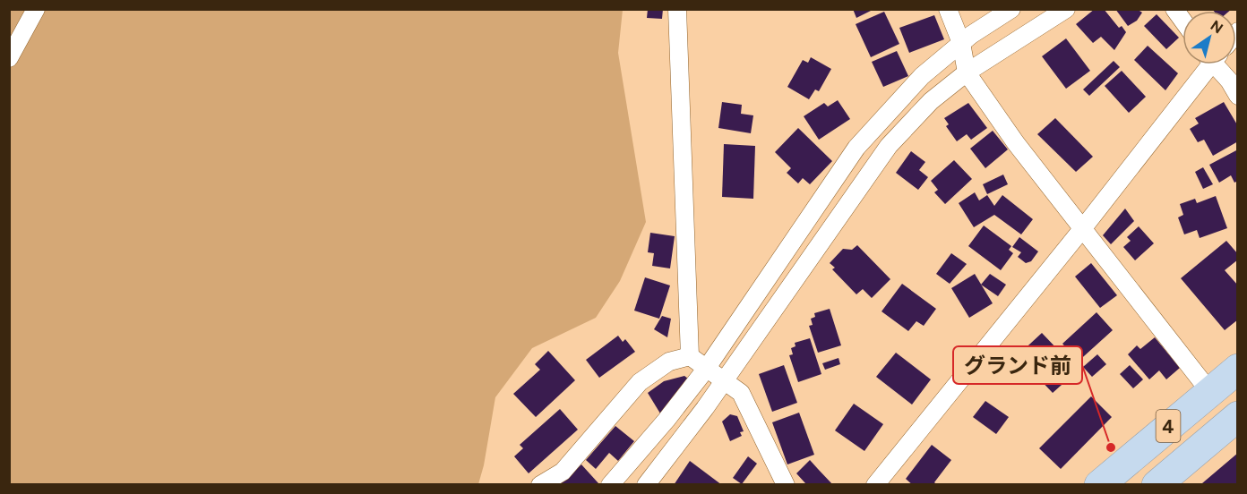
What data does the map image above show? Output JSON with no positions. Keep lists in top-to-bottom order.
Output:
{
  "streets": {
    "highway": ["4"]
  },
  "places": ["グランド前"],
  "north": "top right"
}
